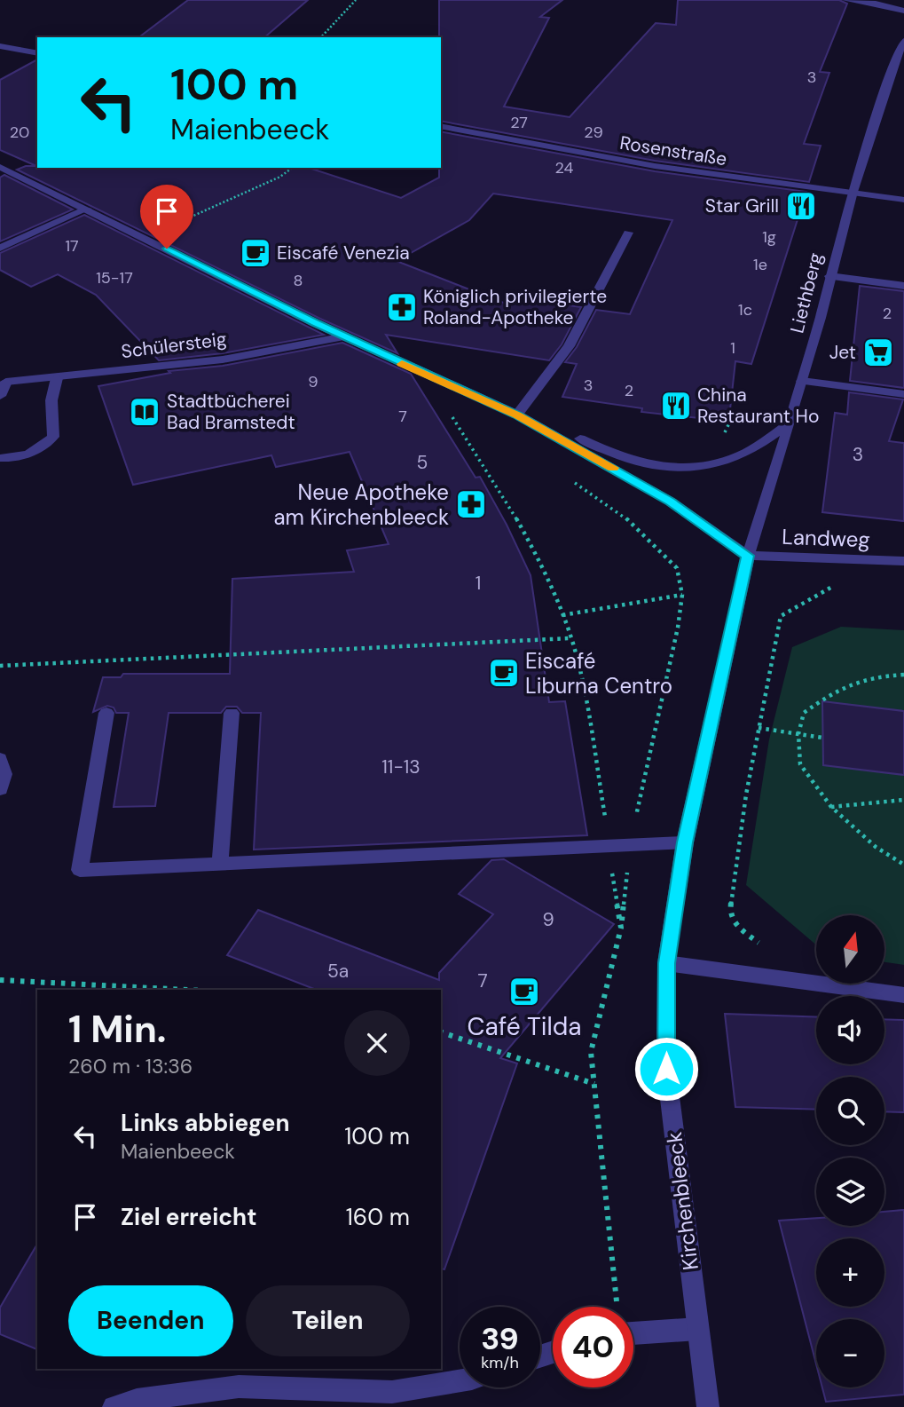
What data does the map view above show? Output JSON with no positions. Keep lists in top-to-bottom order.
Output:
{
  "streets": {
    "street": [
      "Rosenstraße",
      "Liethberg",
      "Schülersteig",
      "Landweg",
      "Kirchenbleeck"
    ]
  },
  "crossings": [
    ["Rosenstraße", "Liethberg"],
    ["Liethberg", "Landweg"],
    ["Liethberg", "Kirchenbleeck"],
    ["Landweg", "Kirchenbleeck"]
  ],
  "places": {
    "restaurant": ["Star Grill", "China Restaurant Ho"],
    "cafe": ["Eiscafé Venezia", "Eiscafé Liburna Centro", "Café Tilda"],
    "pharmacy": ["Königlich privilegierte Roland-Apotheke", "Neue Apotheke am Kirchenbleeck"],
    "supermarket": ["Jet"],
    "library": ["Stadtbücherei Bad Bramstedt"]
  },
  "house_numbers": [
    "3",
    "27",
    "20",
    "29",
    "24",
    "1g",
    "17",
    "1e",
    "15-17",
    "8",
    "1c",
    "2",
    "1",
    "9",
    "3",
    "2",
    "7",
    "3",
    "5",
    "1",
    "11-13",
    "9",
    "5a",
    "7"
  ],
  "north": "top",
  "page": {
    "turn": ["100 m", "Maienbeeck"],
    "map_buttons": ["+", "−"],
    "heading": ["1 Min.", "260 m · 13:36"],
    "list": [
      {
        "name": "Links abbiegen",
        "note": "Maienbeeck",
        "value": "100 m"
      },
      {
        "name": "Ziel erreicht",
        "value": "160 m"
      }
    ],
    "buttons": ["Beenden", "Teilen"],
    "speed": "39 km/h",
    "limit": "40"
  }
}
